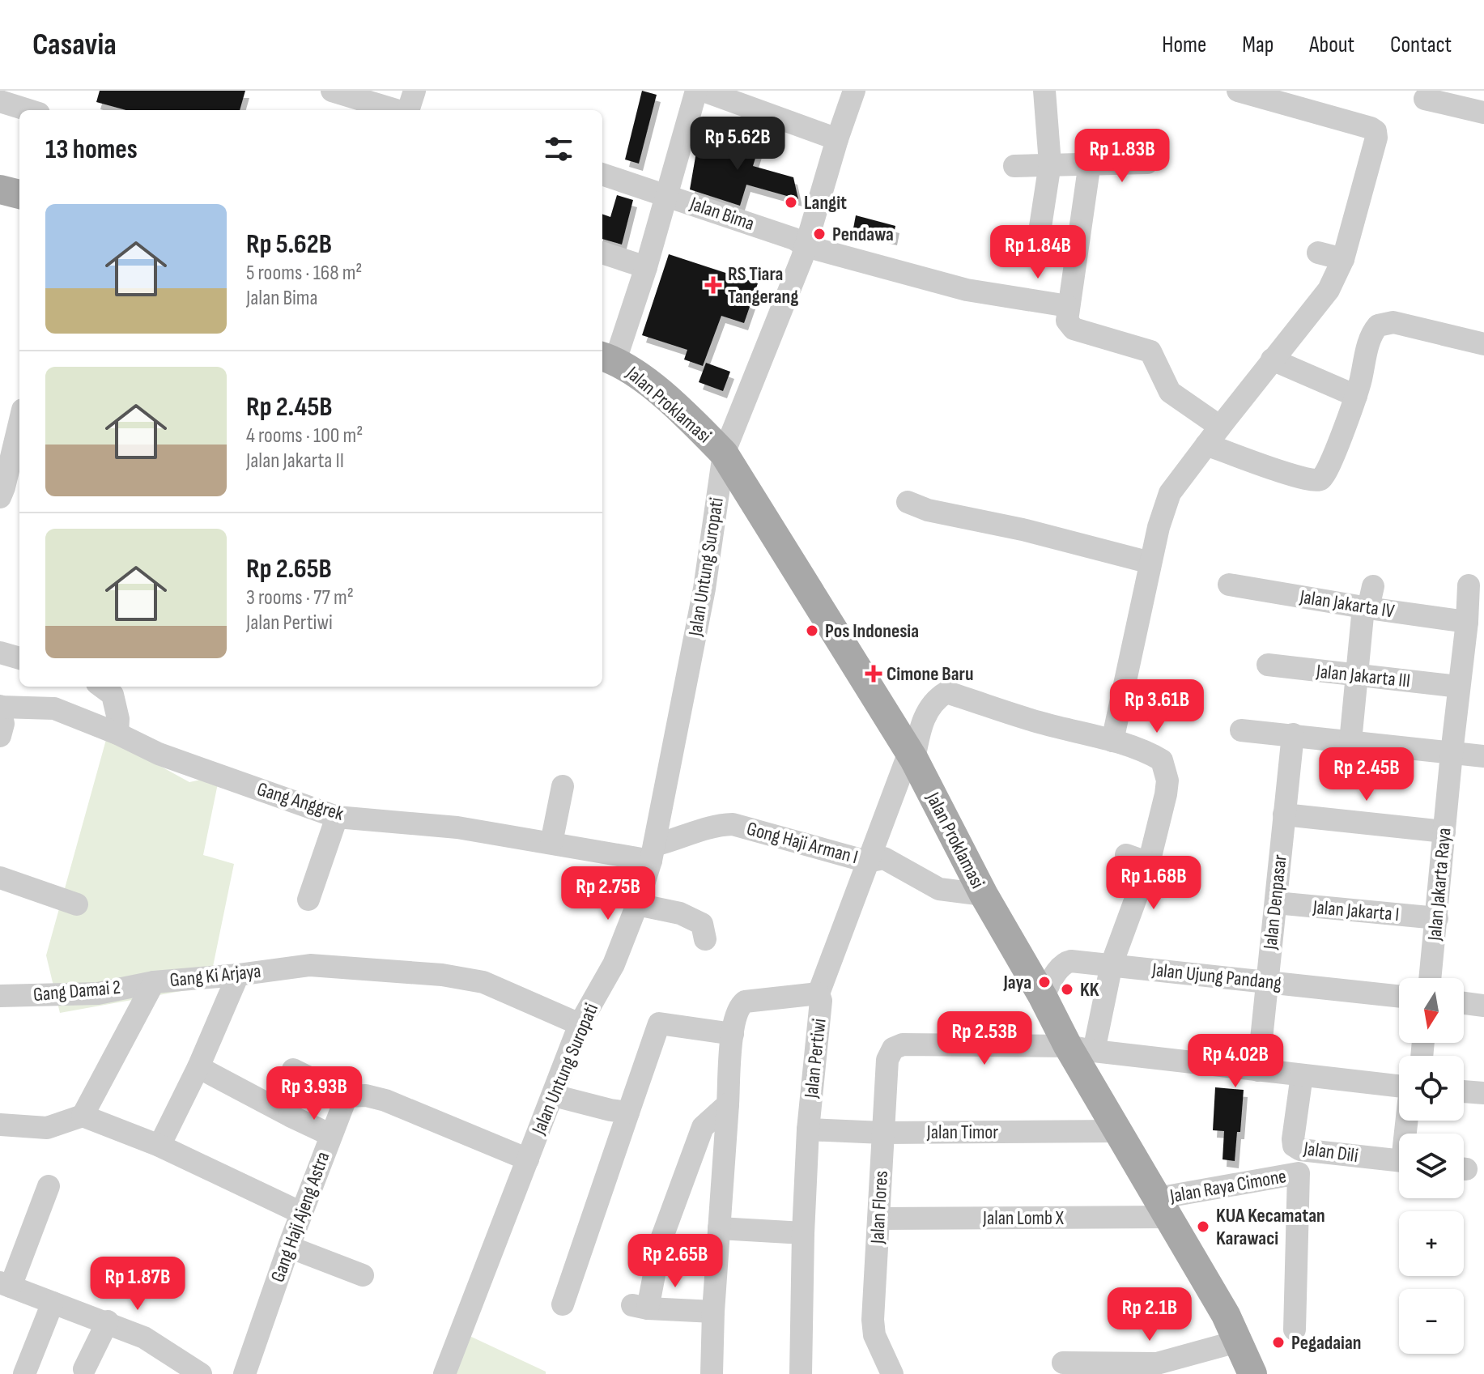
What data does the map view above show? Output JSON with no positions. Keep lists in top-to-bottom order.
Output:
{
  "streets": {
    "main road": ["Jalan Proklamasi"],
    "street": [
      "Jalan Bima",
      "Jalan Untung Suropati",
      "Jalan Jakarta IV",
      "Jalan Jakarta III",
      "Gang Anggrek",
      "Gong Haji Arman I",
      "Jalan Jakarta Raya",
      "Jalan Denpasar",
      "Jalan Jakarta I",
      "Gang Ki Arjaya",
      "Jalan Ujung Pandang",
      "Gang Damai 2",
      "Jalan Pertiwi",
      "Jalan Timor",
      "Jalan Dili",
      "Jalan Raya Cimone",
      "Jalan Flores",
      "Gang Haji Ajeng Astra",
      "Jalan Lomb X"
    ]
  },
  "crossings": [
    ["Jalan Bima", "Jalan Untung Suropati"],
    ["Jalan Proklamasi", "Jalan Untung Suropati"],
    ["Jalan Proklamasi", "Gong Haji Arman I"],
    ["Jalan Proklamasi", "Jalan Ujung Pandang"],
    ["Jalan Proklamasi", "Jalan Timor"],
    ["Jalan Proklamasi", "Jalan Raya Cimone"],
    ["Jalan Proklamasi", "Jalan Flores"],
    ["Jalan Proklamasi", "Jalan Lomb X"],
    ["Jalan Untung Suropati", "Gang Anggrek"],
    ["Jalan Untung Suropati", "Gong Haji Arman I"],
    ["Jalan Untung Suropati", "Gang Ki Arjaya"],
    ["Jalan Jakarta IV", "Jalan Jakarta Raya"],
    ["Jalan Jakarta III", "Jalan Jakarta Raya"],
    ["Gang Anggrek", "Gong Haji Arman I"],
    ["Jalan Jakarta Raya", "Jalan Jakarta I"],
    ["Jalan Denpasar", "Jalan Jakarta I"],
    ["Jalan Denpasar", "Jalan Ujung Pandang"],
    ["Gang Ki Arjaya", "Gang Damai 2"],
    ["Jalan Pertiwi", "Jalan Timor"],
    ["Jalan Timor", "Jalan Flores"],
    ["Jalan Raya Cimone", "Jalan Lomb X"],
    ["Jalan Flores", "Jalan Lomb X"]
  ],
  "places": {
    "other": [
      "Langit",
      "Pendawa",
      "Pos Indonesia",
      "Jaya",
      "KK",
      "KUA Kecamatan Karawaci",
      "Pegadaian"
    ],
    "health": ["RS Tiara Tangerang", "Cimone Baru"]
  },
  "north": "bottom",
  "page": {
    "header": "Casavia",
    "nav": [
      "Home",
      "Map",
      "About",
      "Contact"
    ],
    "heading": "13 homes",
    "price": [
      "Rp 5.62B",
      "Rp 1.83B",
      "Rp 1.84B",
      "Rp 3.61B",
      "Rp 2.45B",
      "Rp 1.68B",
      "Rp 2.75B",
      "Rp 2.53B",
      "Rp 4.02B",
      "Rp 3.93B",
      "Rp 2.65B",
      "Rp 1.87B",
      "Rp 2.1B"
    ],
    "list": [
      {
        "name": "Rp 5.62B",
        "note": "5 rooms · 168 m² · Jalan Bima"
      },
      {
        "name": "Rp 2.45B",
        "note": "4 rooms · 100 m² · Jalan Jakarta II"
      },
      {
        "name": "Rp 2.65B",
        "note": "3 rooms · 77 m² · Jalan Pertiwi"
      }
    ],
    "map_buttons": ["+", "−"]
  }
}
